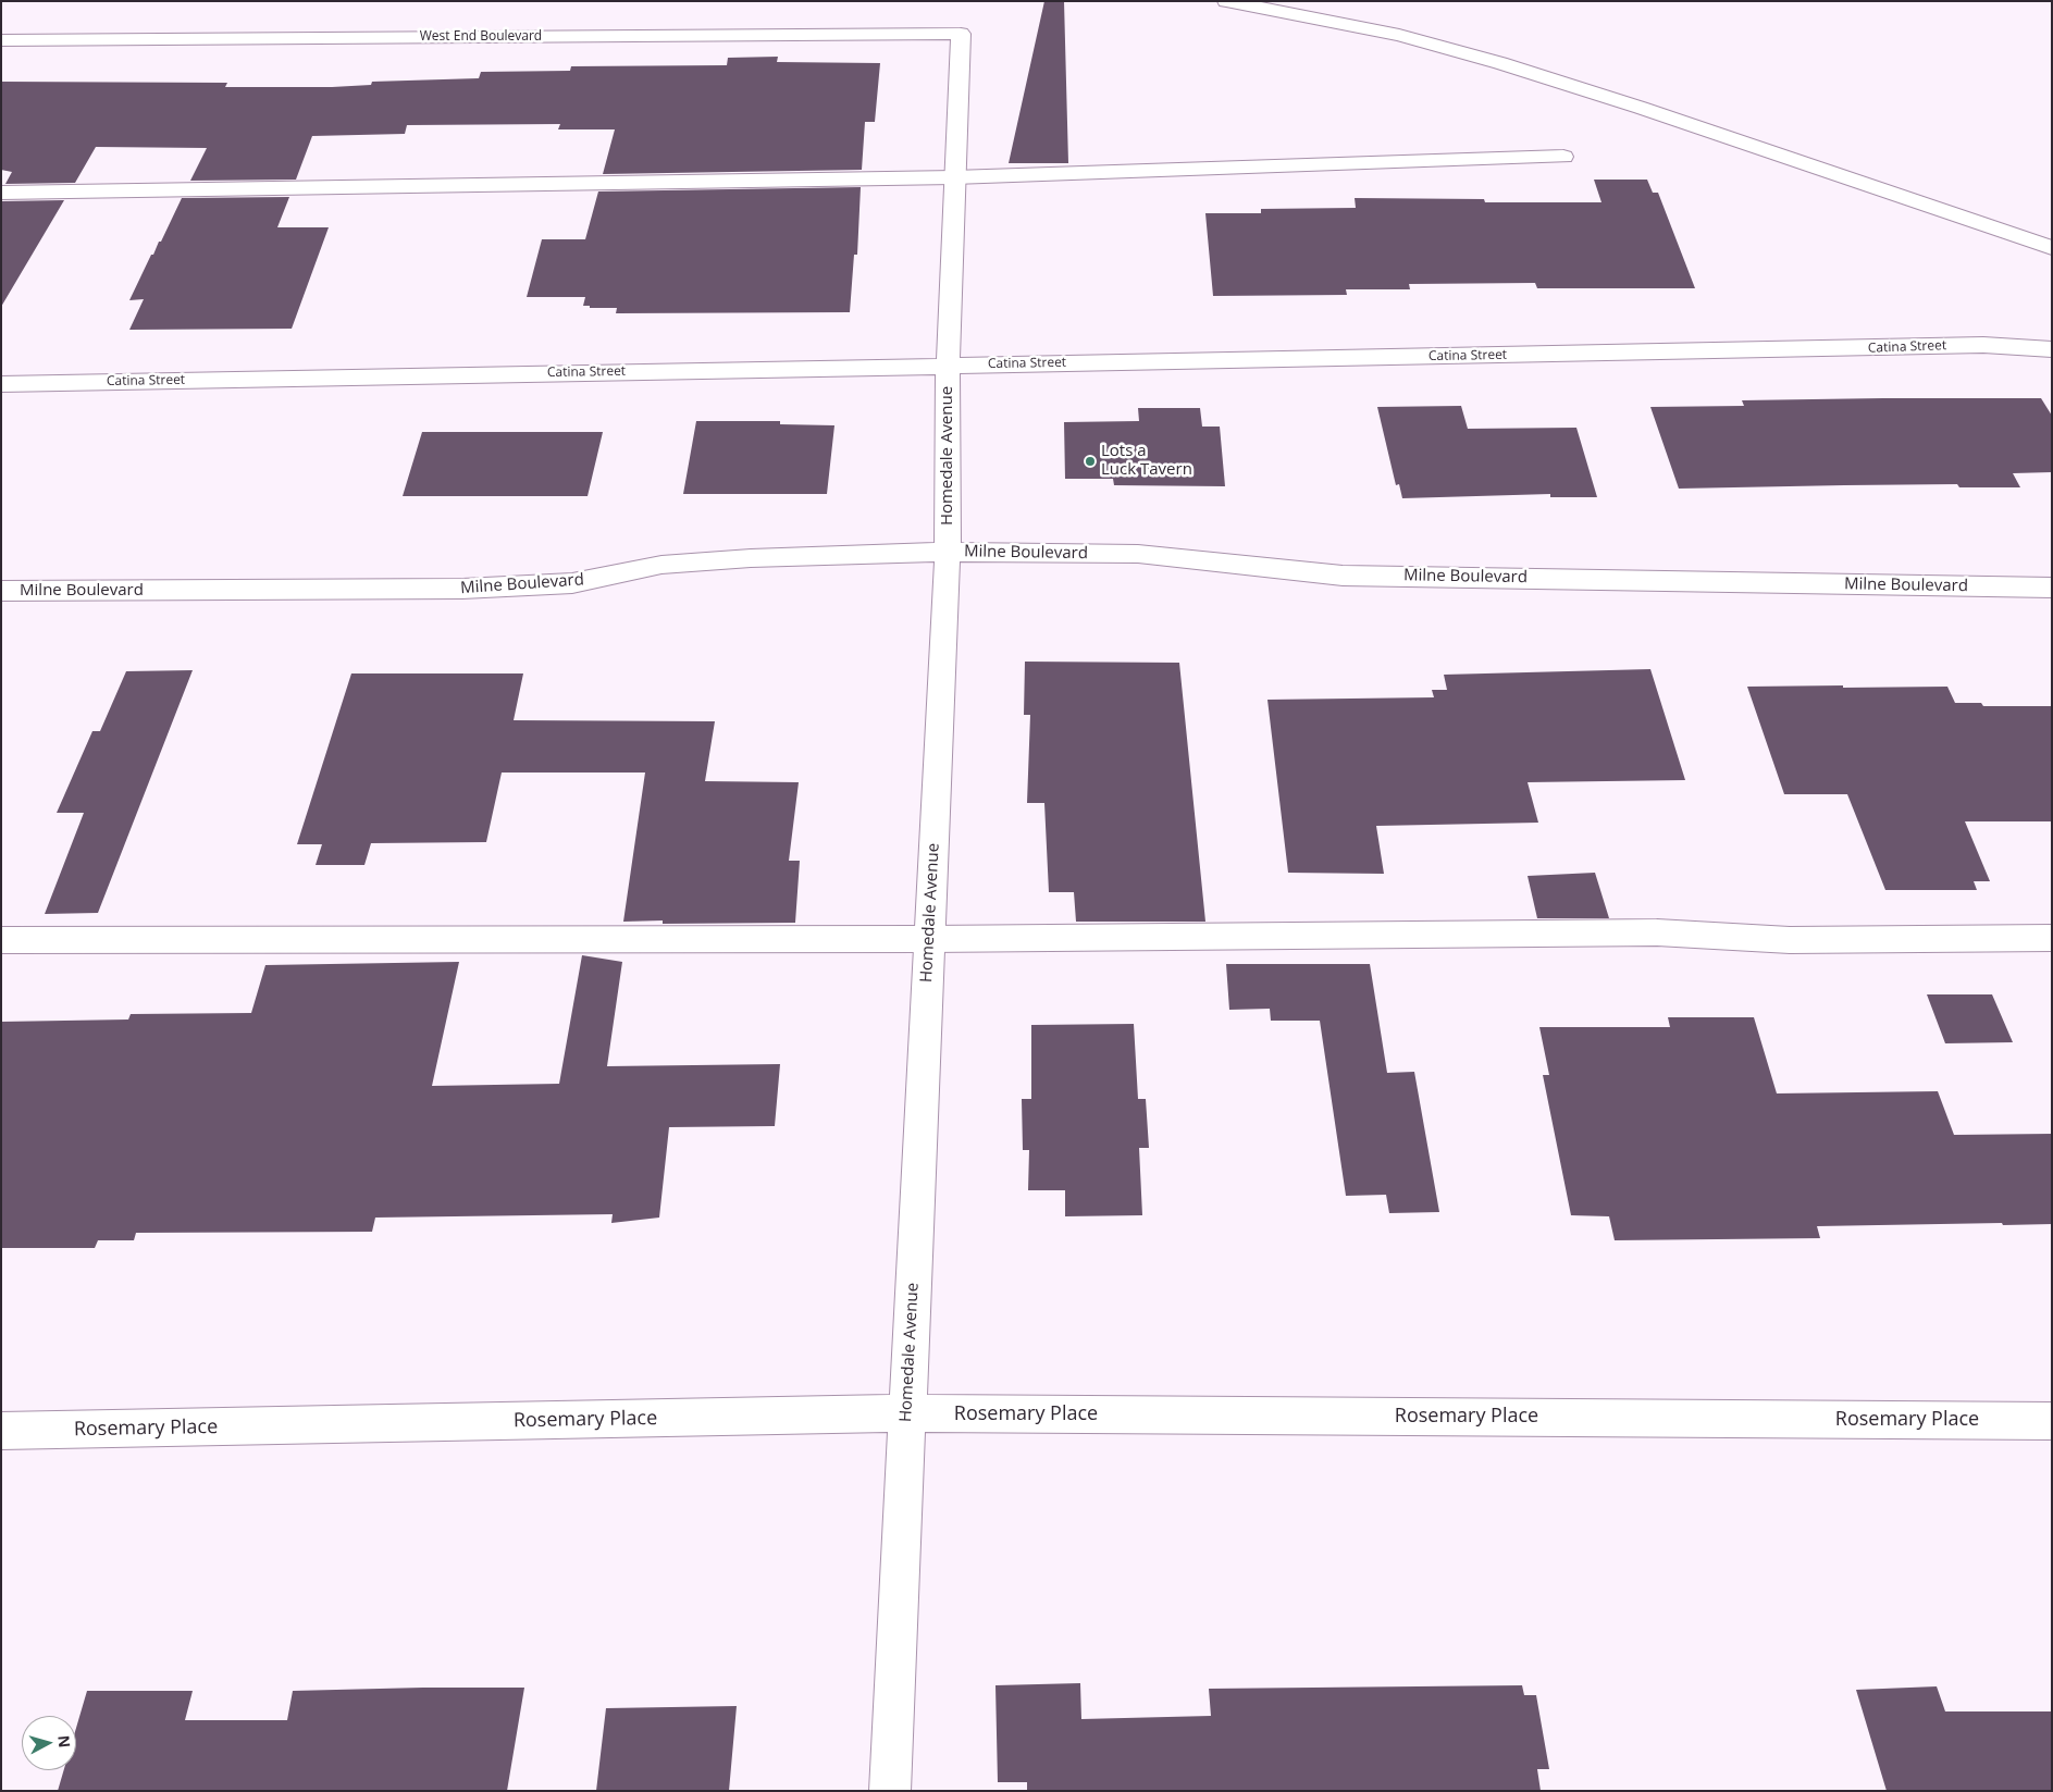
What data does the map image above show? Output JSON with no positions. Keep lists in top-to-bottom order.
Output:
{
  "streets": {
    "main road": [
      "West End Boulevard",
      "Catina Street",
      "Homedale Avenue",
      "Milne Boulevard",
      "Rosemary Place"
    ]
  },
  "crossings": [
    ["West End Boulevard", "Homedale Avenue"],
    ["Catina Street", "Homedale Avenue"],
    ["Homedale Avenue", "Milne Boulevard"],
    ["Homedale Avenue", "Rosemary Place"]
  ],
  "places": ["Lots a Luck Tavern"],
  "north": "right"
}
